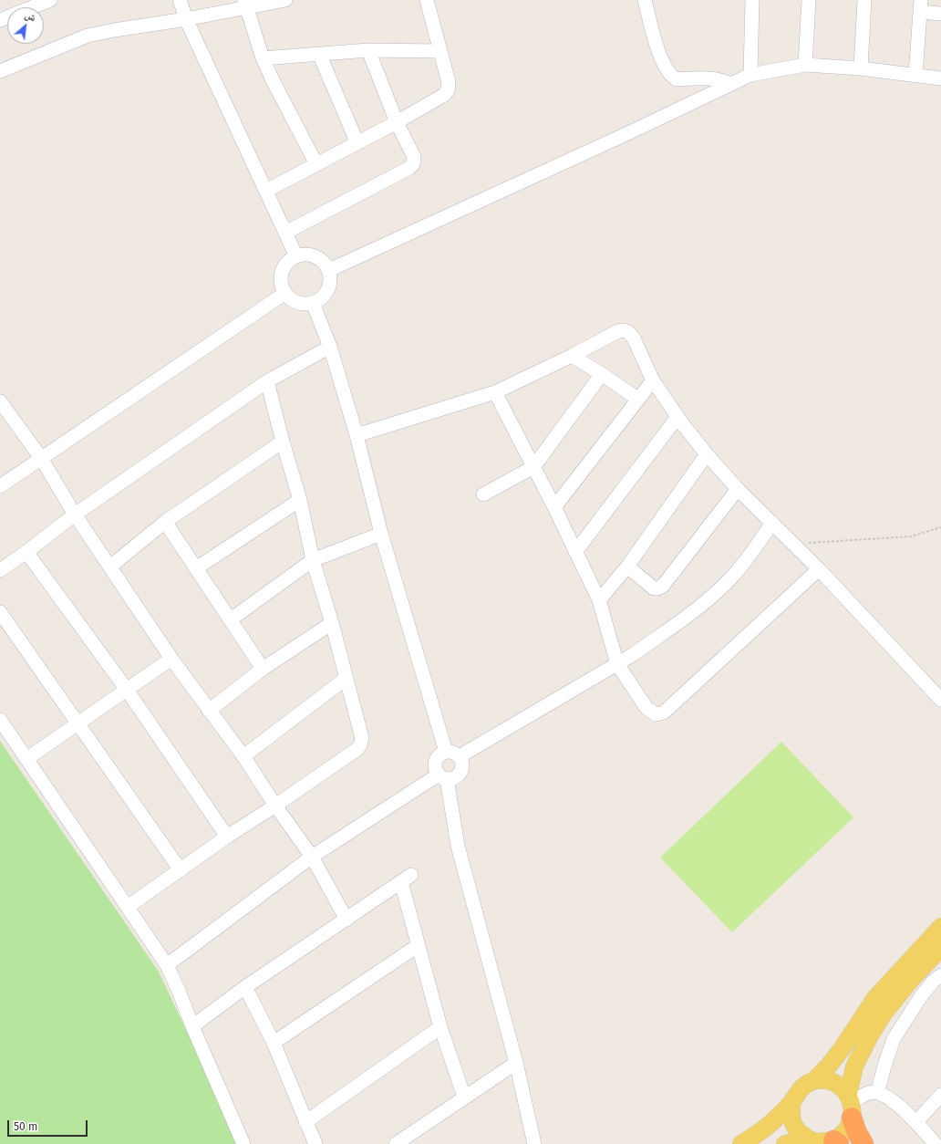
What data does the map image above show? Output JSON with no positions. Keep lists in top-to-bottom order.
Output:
{
  "scale_bar": "50 m",
  "north": "top right"
}
